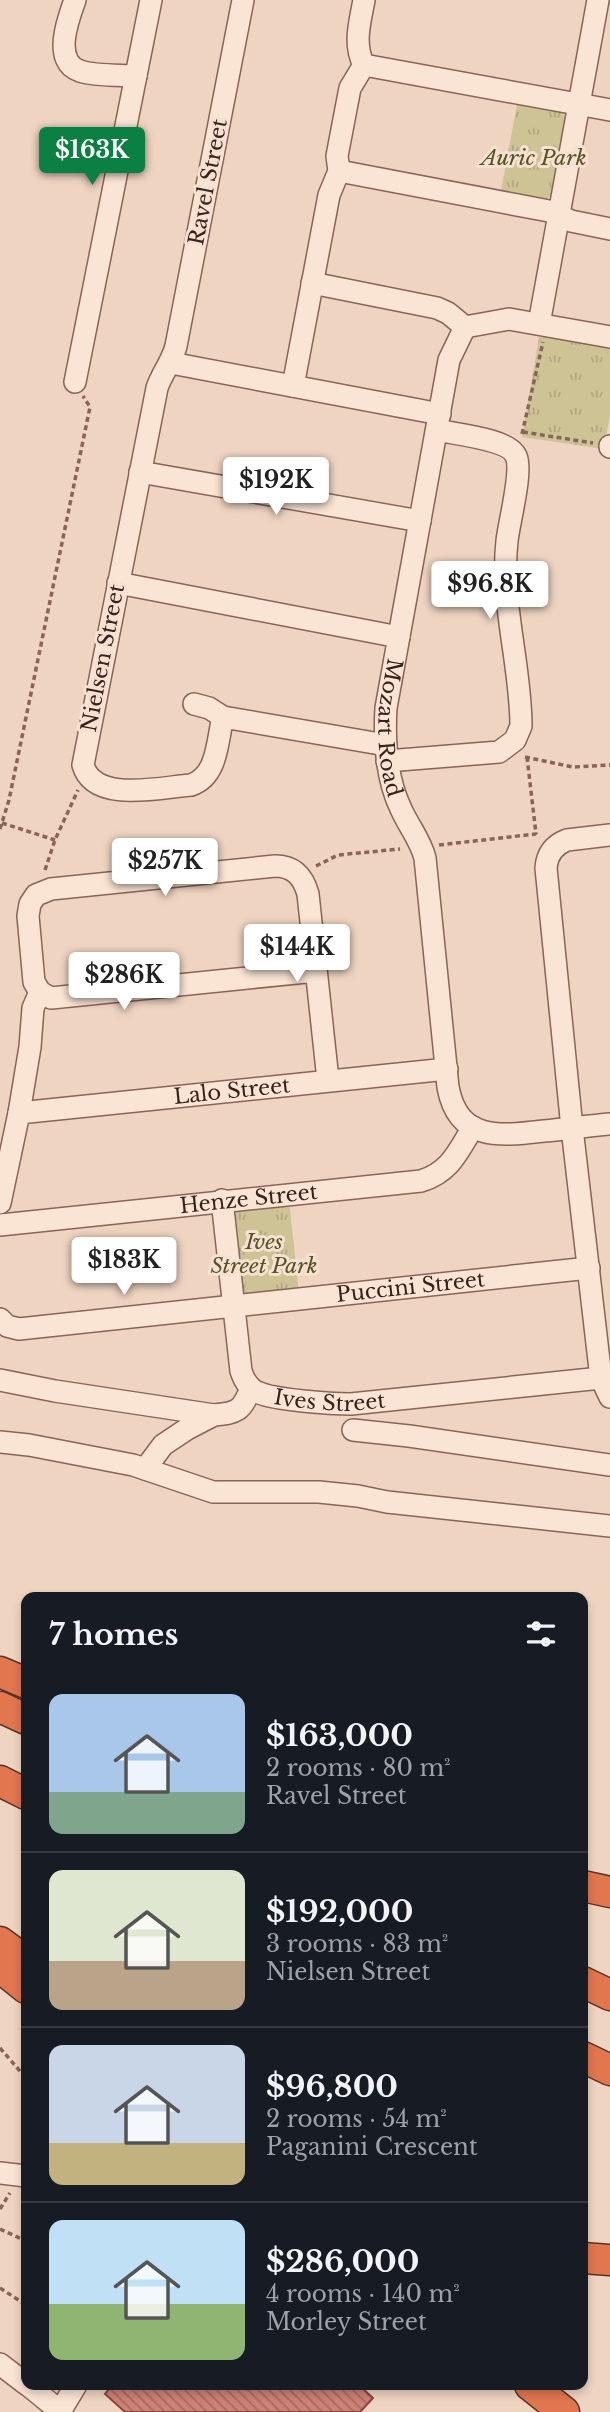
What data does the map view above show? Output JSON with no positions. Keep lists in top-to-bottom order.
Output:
{
  "streets": {
    "street": [
      "Ravel Street",
      "Nielsen Street",
      "Mozart Road",
      "Lalo Street",
      "Henze Street",
      "Puccini Street",
      "Ives Street"
    ]
  },
  "crossings": [
    ["Ravel Street", "Nielsen Street"],
    ["Mozart Road", "Lalo Street"],
    ["Mozart Road", "Henze Street"],
    ["Henze Street", "Ives Street"],
    ["Puccini Street", "Ives Street"]
  ],
  "parks": ["Auric Park", "Ives Street Park"],
  "page": {
    "price": [
      "$163K",
      "$192K",
      "$96.8K",
      "$257K",
      "$144K",
      "$286K",
      "$183K"
    ],
    "heading": "7 homes",
    "list": [
      {
        "name": "$163,000",
        "note": "2 rooms · 80 m² · Ravel Street"
      },
      {
        "name": "$192,000",
        "note": "3 rooms · 83 m² · Nielsen Street"
      },
      {
        "name": "$96,800",
        "note": "2 rooms · 54 m² · Paganini Crescent"
      },
      {
        "name": "$286,000",
        "note": "4 rooms · 140 m² · Morley Street"
      }
    ]
  }
}
